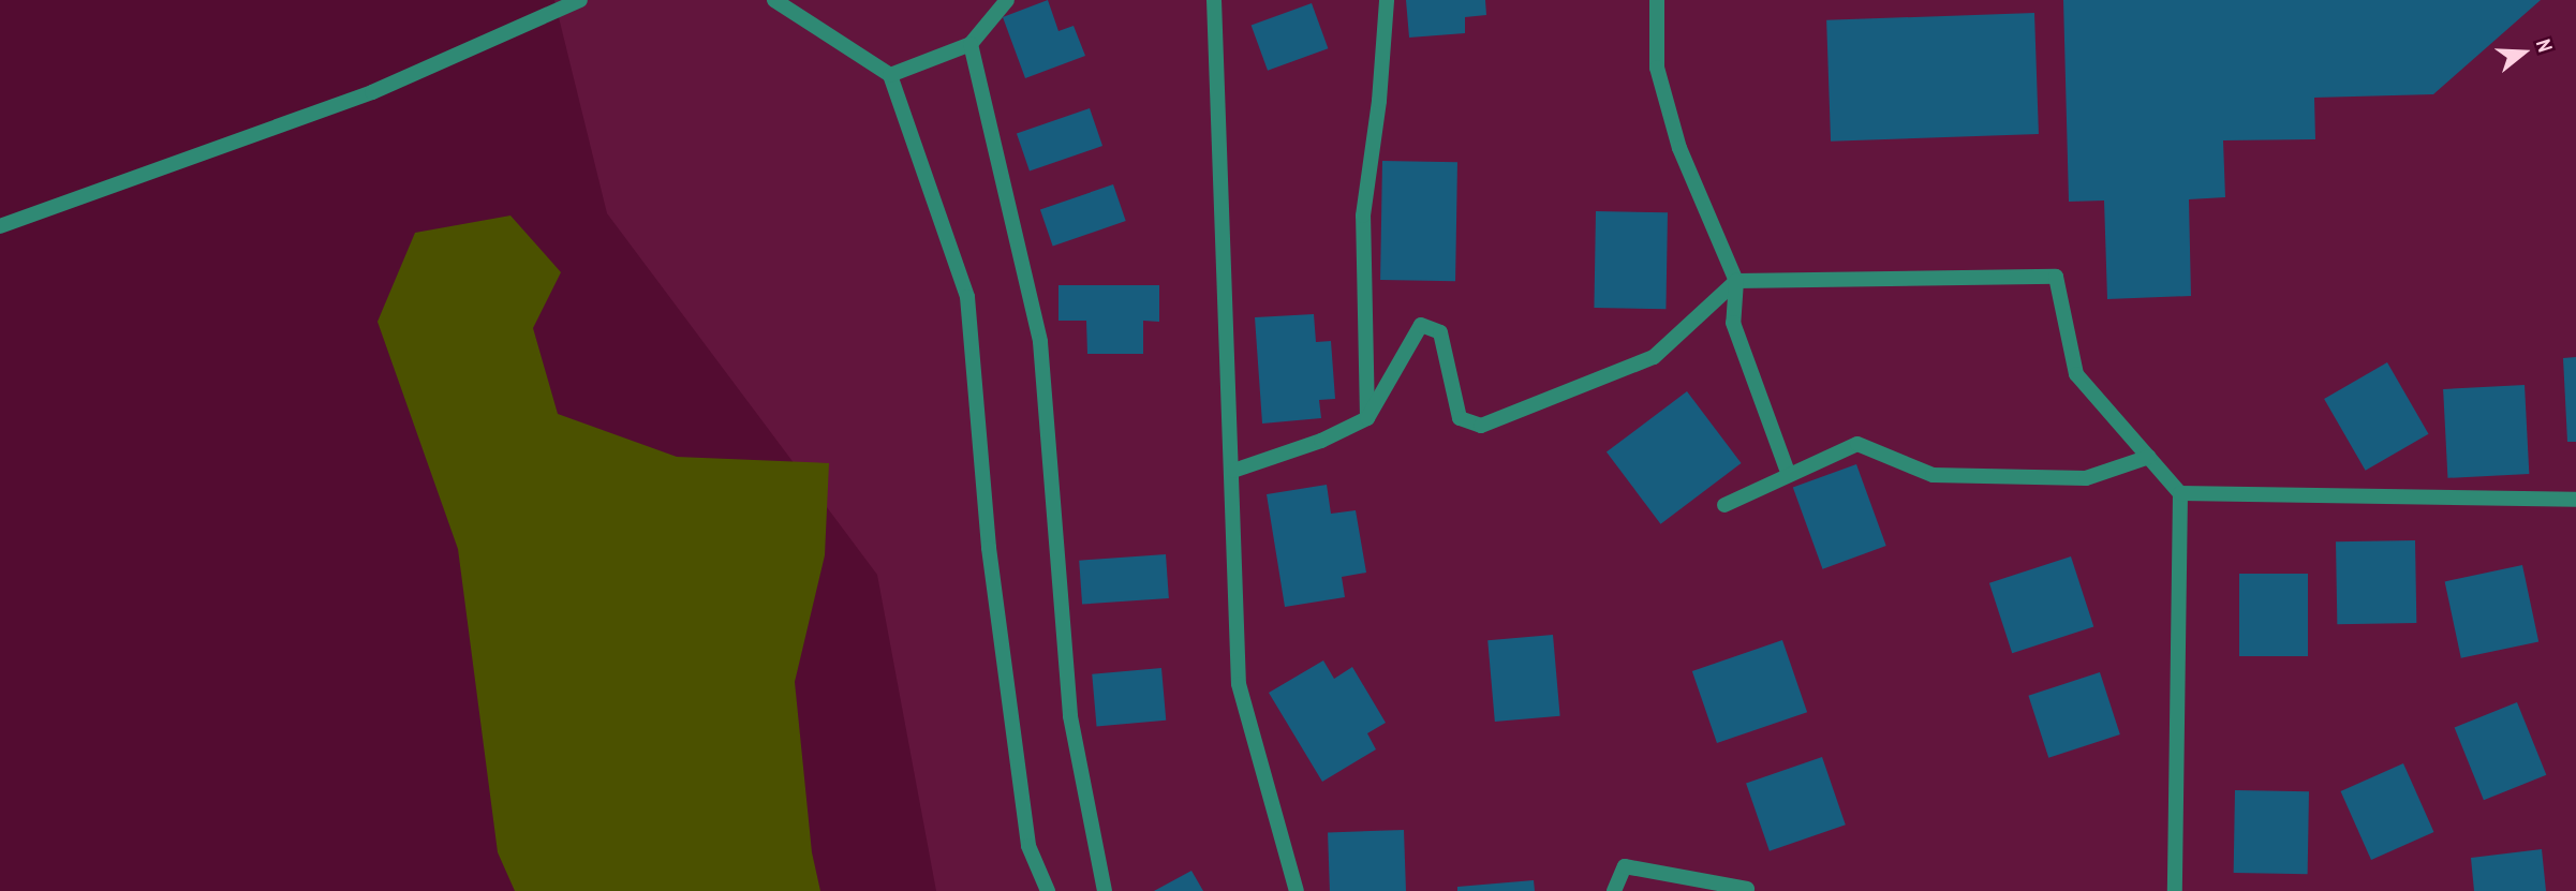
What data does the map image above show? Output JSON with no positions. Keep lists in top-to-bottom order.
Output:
{
  "north": "right"
}
